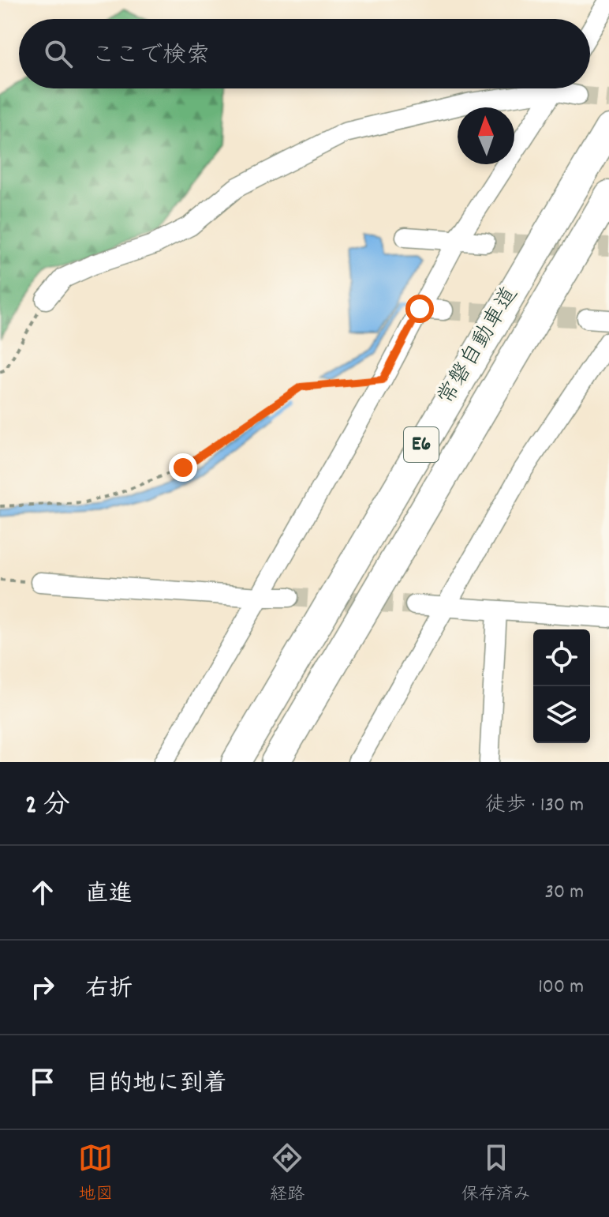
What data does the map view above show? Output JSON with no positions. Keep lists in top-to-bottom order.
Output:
{
  "streets": {
    "highway": ["常磐自動車道", "E6"]
  },
  "north": "top",
  "page": {
    "search": "ここで検索",
    "heading": ["2 分", "徒歩 · 130 m"],
    "list": [
      ["直進", "30 m"],
      ["右折", "100 m"],
      "目的地に到着"
    ],
    "nav": ["地図", "経路", "保存済み"]
  }
}
